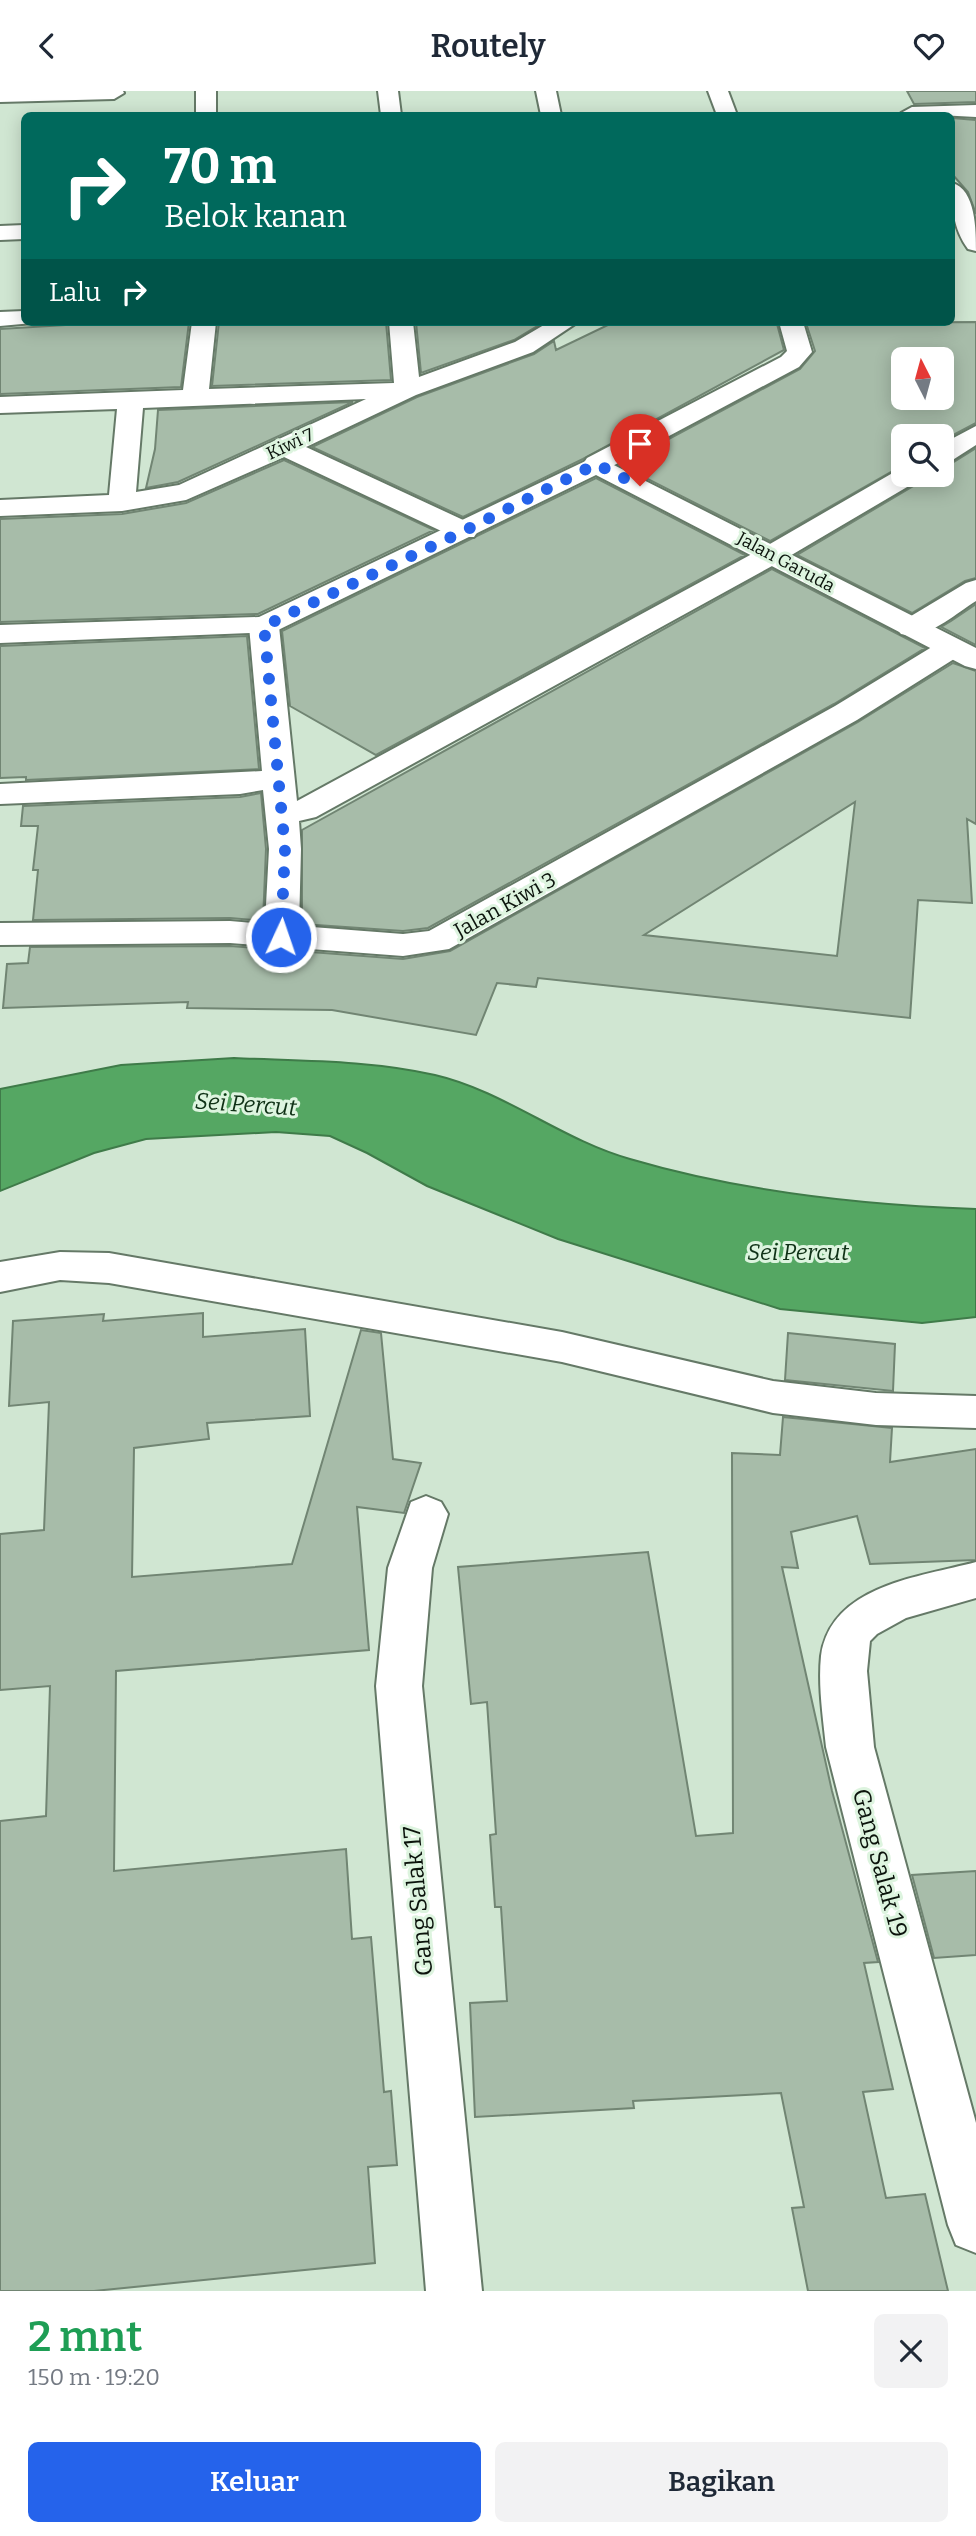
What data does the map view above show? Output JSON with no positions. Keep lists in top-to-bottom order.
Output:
{
  "streets": {
    "street": [
      "Kiwi 7",
      "Jalan Garuda",
      "Jalan Kiwi 3",
      "Gang Salak 19",
      "Gang Salak 17"
    ]
  },
  "crossings": [
    ["Jalan Garuda", "Jalan Kiwi 3"]
  ],
  "water": ["Sei Percut"],
  "north": "top",
  "page": {
    "header": "Routely",
    "turn": ["70 m", "Belok kanan"],
    "then": "Lalu",
    "heading": ["2 mnt", "150 m · 19:20"],
    "buttons": ["Keluar", "Bagikan"]
  }
}
